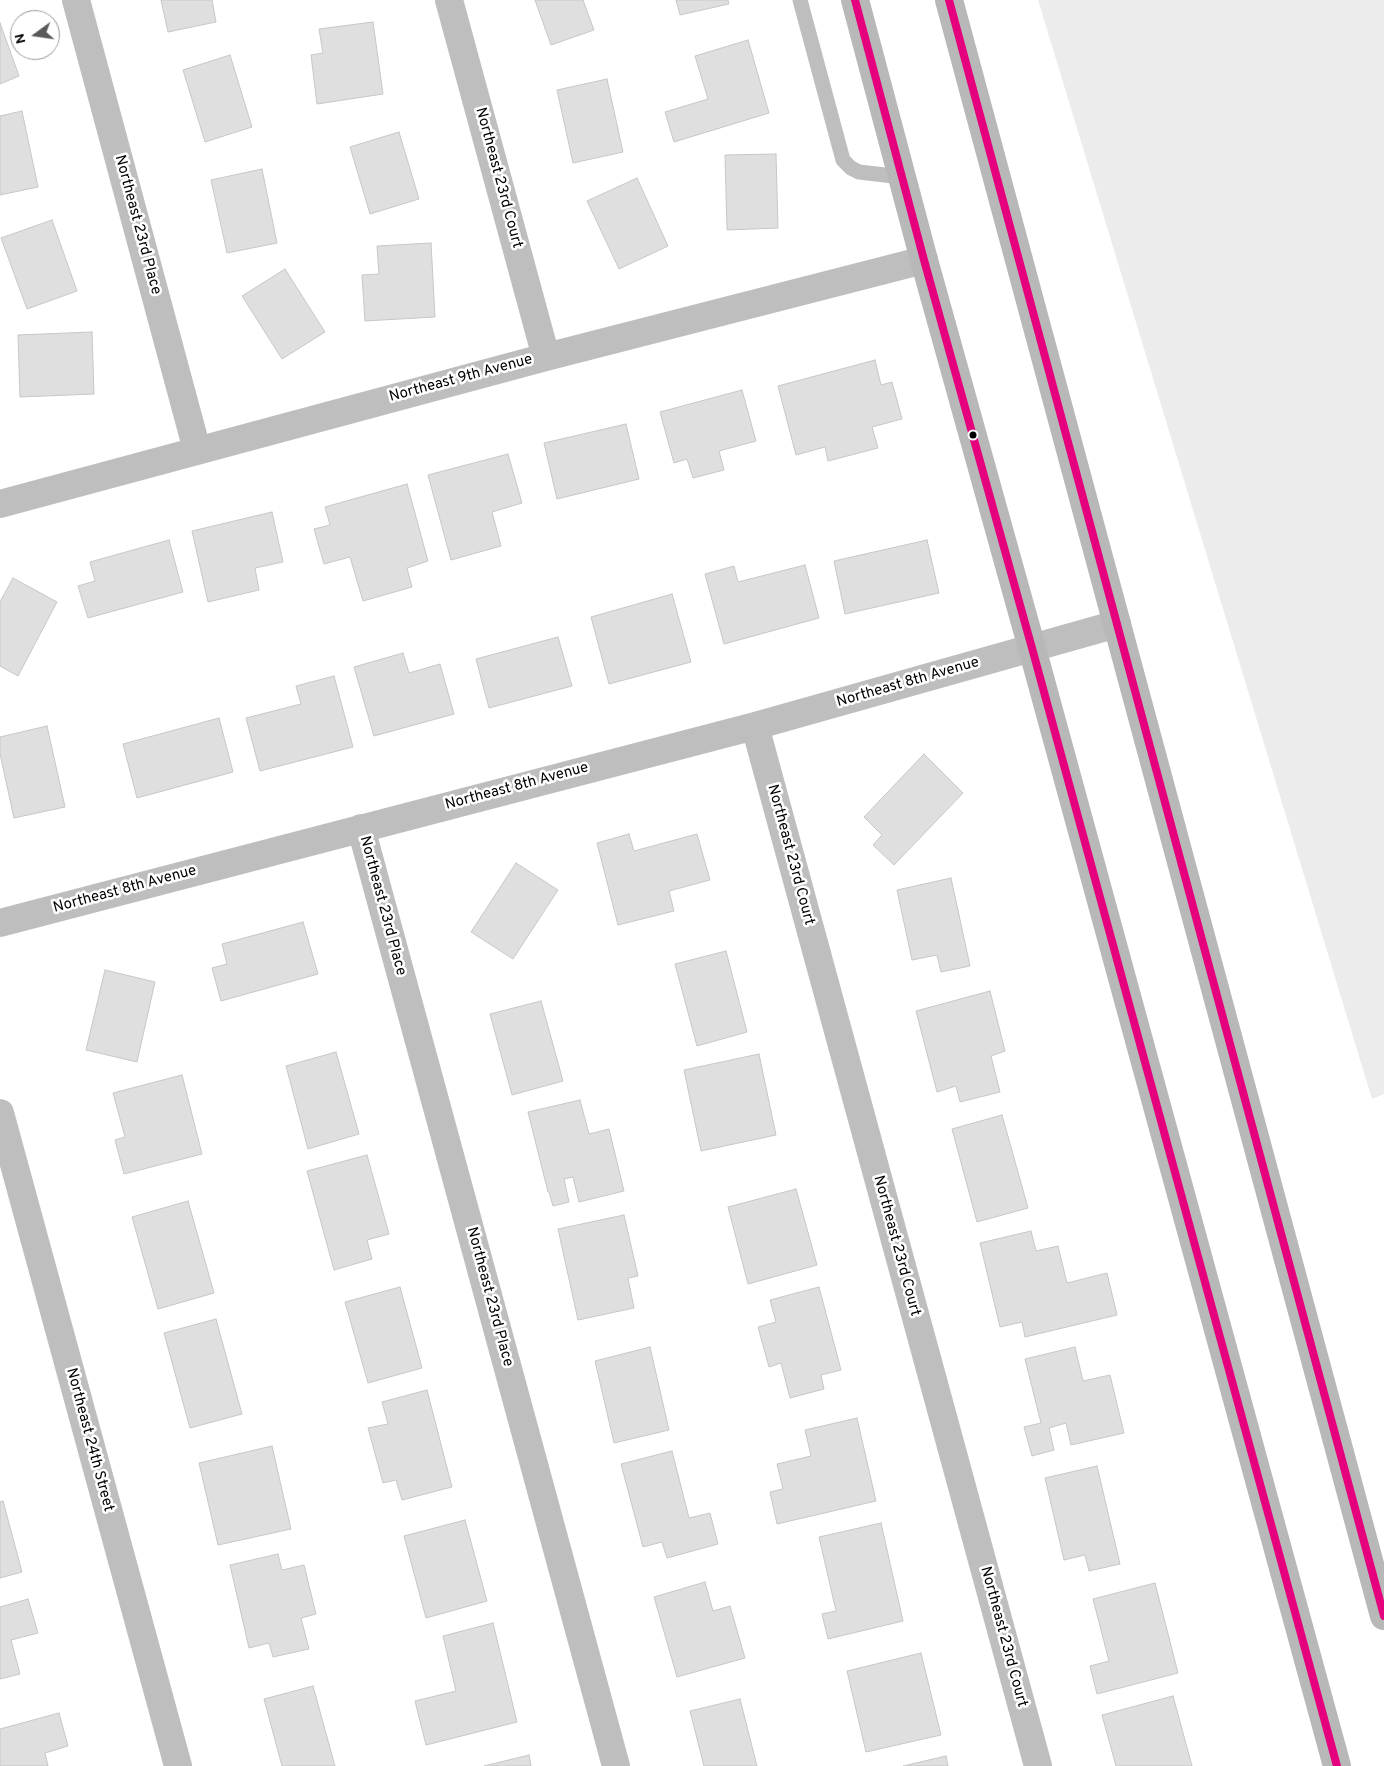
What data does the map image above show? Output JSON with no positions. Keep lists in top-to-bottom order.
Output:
{
  "streets": {
    "street": [
      "Northeast 23rd Court",
      "Northeast 23rd Place",
      "Northeast 9th Avenue",
      "Northeast 8th Avenue",
      "Northeast 24th Street"
    ]
  },
  "crossings": [
    ["Northeast 23rd Court", "Northeast 9th Avenue"],
    ["Northeast 23rd Court", "Northeast 8th Avenue"],
    ["Northeast 23rd Place", "Northeast 9th Avenue"],
    ["Northeast 23rd Place", "Northeast 8th Avenue"]
  ],
  "north": "left"
}
